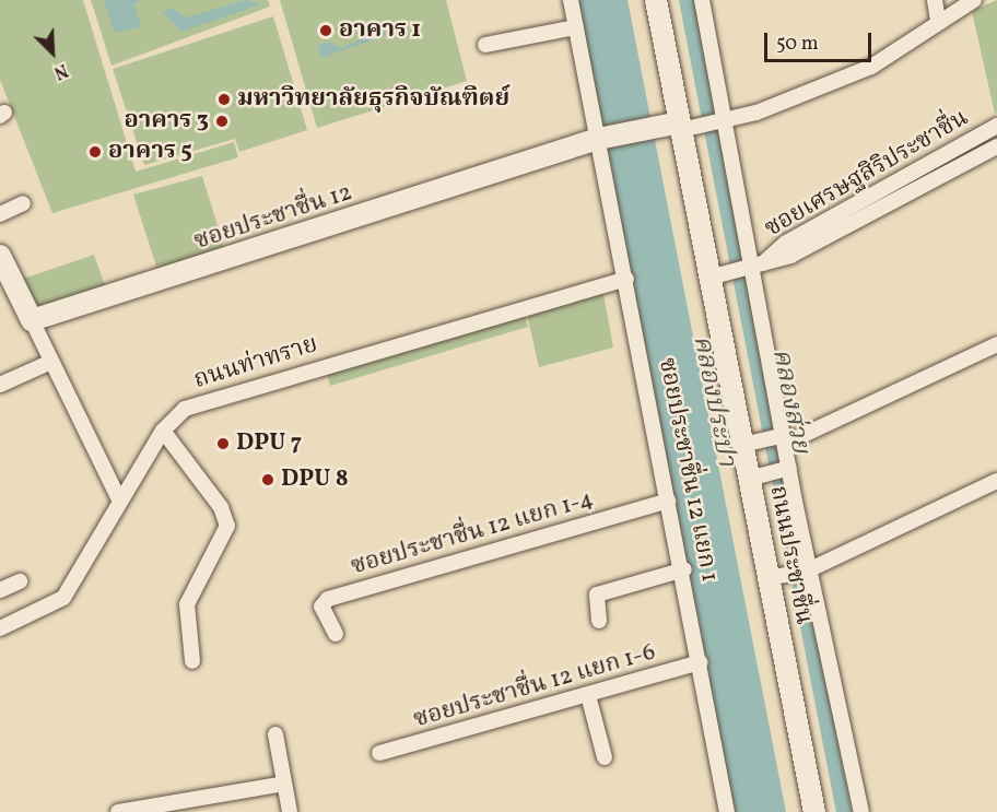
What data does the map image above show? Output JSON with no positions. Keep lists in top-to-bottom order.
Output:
{
  "streets": {
    "main road": ["ซอยประชาชื่น 12", "ถนนประชาชื่น"],
    "street": [
      "ซอยเศรษฐสิริประชาชื่น",
      "ถนนท่าทราย",
      "ซอยประชาชื่น 12 แยก 1",
      "ซอยประชาชื่น 12 แยก 1-4",
      "ซอยประชาชื่น 12 แยก 1-6"
    ]
  },
  "crossings": [
    ["ซอยเศรษฐสิริประชาชื่น", "ถนนประชาชื่น"],
    ["ซอยประชาชื่น 12", "ซอยประชาชื่น 12 แยก 1"],
    ["ซอยประชาชื่น 12", "ถนนประชาชื่น"],
    ["ถนนท่าทราย", "ซอยประชาชื่น 12 แยก 1"],
    ["ซอยประชาชื่น 12 แยก 1", "ซอยประชาชื่น 12 แยก 1-4"],
    ["ซอยประชาชื่น 12 แยก 1", "ซอยประชาชื่น 12 แยก 1-6"]
  ],
  "water": ["คลองประปา", "คลองส่วย"],
  "places": [
    "อาคาร 1",
    "มหาวิทยาลัยธุรกิจบัณฑิตย์",
    "อาคาร 3",
    "อาคาร 5",
    "DPU 7",
    "DPU 8"
  ],
  "scale_bar": "50 m",
  "north": "bottom right"
}
